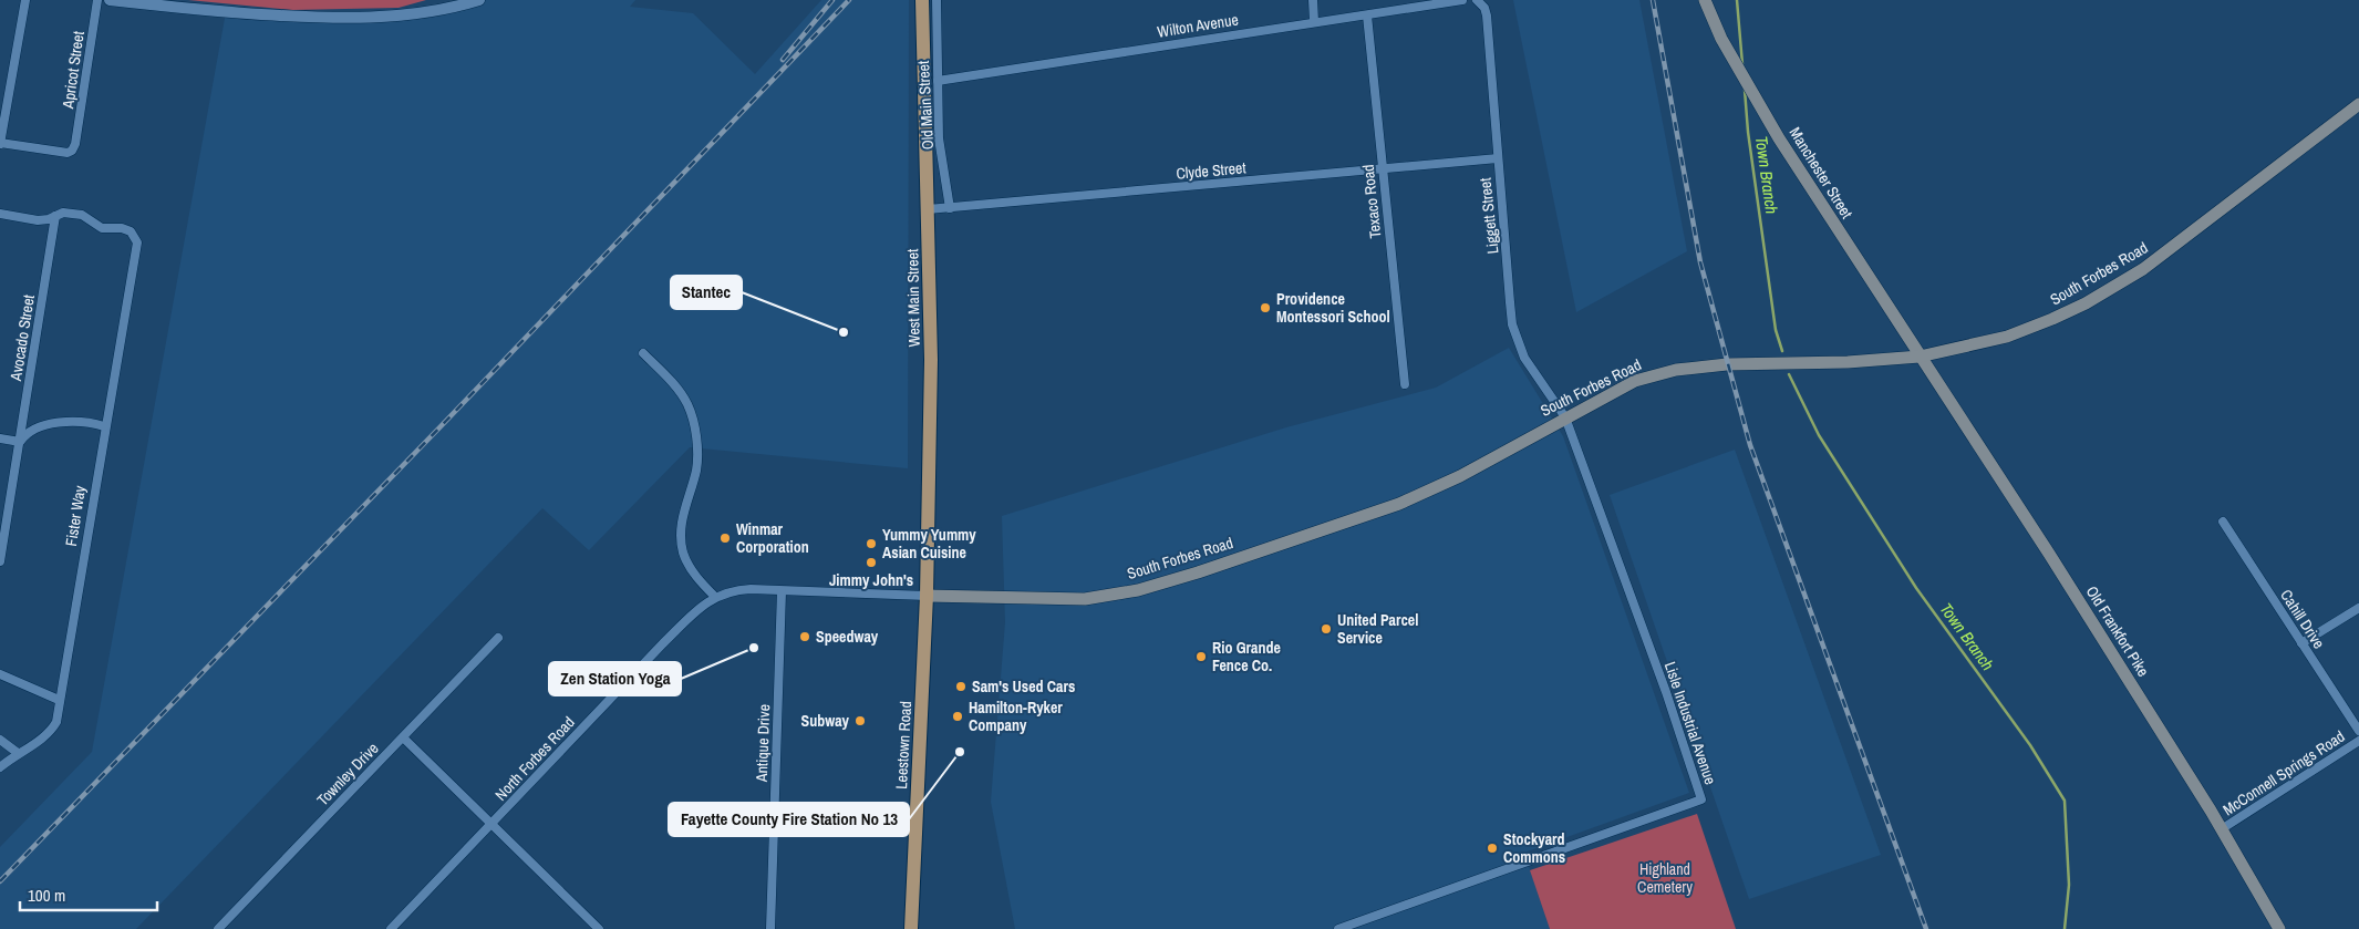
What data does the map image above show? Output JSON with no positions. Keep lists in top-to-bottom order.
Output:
{
  "streets": {
    "main road": [
      "Manchester Street",
      "South Forbes Road",
      "West Main Street",
      "Old Frankfort Pike",
      "Leestown Road"
    ],
    "street": [
      "Wilton Avenue",
      "Apricot Street",
      "Old Main Street",
      "Clyde Street",
      "Texaco Road",
      "Liggett Street",
      "Avocado Street",
      "Fister Way",
      "Cahill Drive",
      "Lisle Industrial Avenue",
      "Antique Drive",
      "North Forbes Road",
      "McConnell Springs Road",
      "Townley Drive"
    ]
  },
  "crossings": [
    ["Wilton Avenue", "Old Main Street"],
    ["Wilton Avenue", "Texaco Road"],
    ["Old Main Street", "Clyde Street"],
    ["Clyde Street", "Texaco Road"],
    ["Clyde Street", "Liggett Street"],
    ["Clyde Street", "West Main Street"],
    ["Manchester Street", "South Forbes Road"],
    ["Manchester Street", "Old Frankfort Pike"],
    ["Liggett Street", "South Forbes Road"],
    ["Liggett Street", "Lisle Industrial Avenue"],
    ["South Forbes Road", "West Main Street"],
    ["South Forbes Road", "Old Frankfort Pike"],
    ["South Forbes Road", "Lisle Industrial Avenue"],
    ["South Forbes Road", "Leestown Road"],
    ["South Forbes Road", "North Forbes Road"],
    ["West Main Street", "Leestown Road"],
    ["West Main Street", "North Forbes Road"],
    ["Avocado Street", "Fister Way"],
    ["Old Frankfort Pike", "McConnell Springs Road"],
    ["Antique Drive", "North Forbes Road"],
    ["Leestown Road", "North Forbes Road"]
  ],
  "water": ["Town Branch"],
  "parks": ["Highland Cemetery"],
  "places": [
    "Providence Montessori School",
    "Stantec",
    "Winmar Corporation",
    "Yummy Yummy Asian Cuisine",
    "Jimmy John's",
    "United Parcel Service",
    "Speedway",
    "Zen Station Yoga",
    "Rio Grande Fence Co.",
    "Sam's Used Cars",
    "Hamilton-Ryker Company",
    "Subway",
    "Fayette County Fire Station No 13",
    "Stockyard Commons"
  ],
  "scale_bar": "100 m"
}
